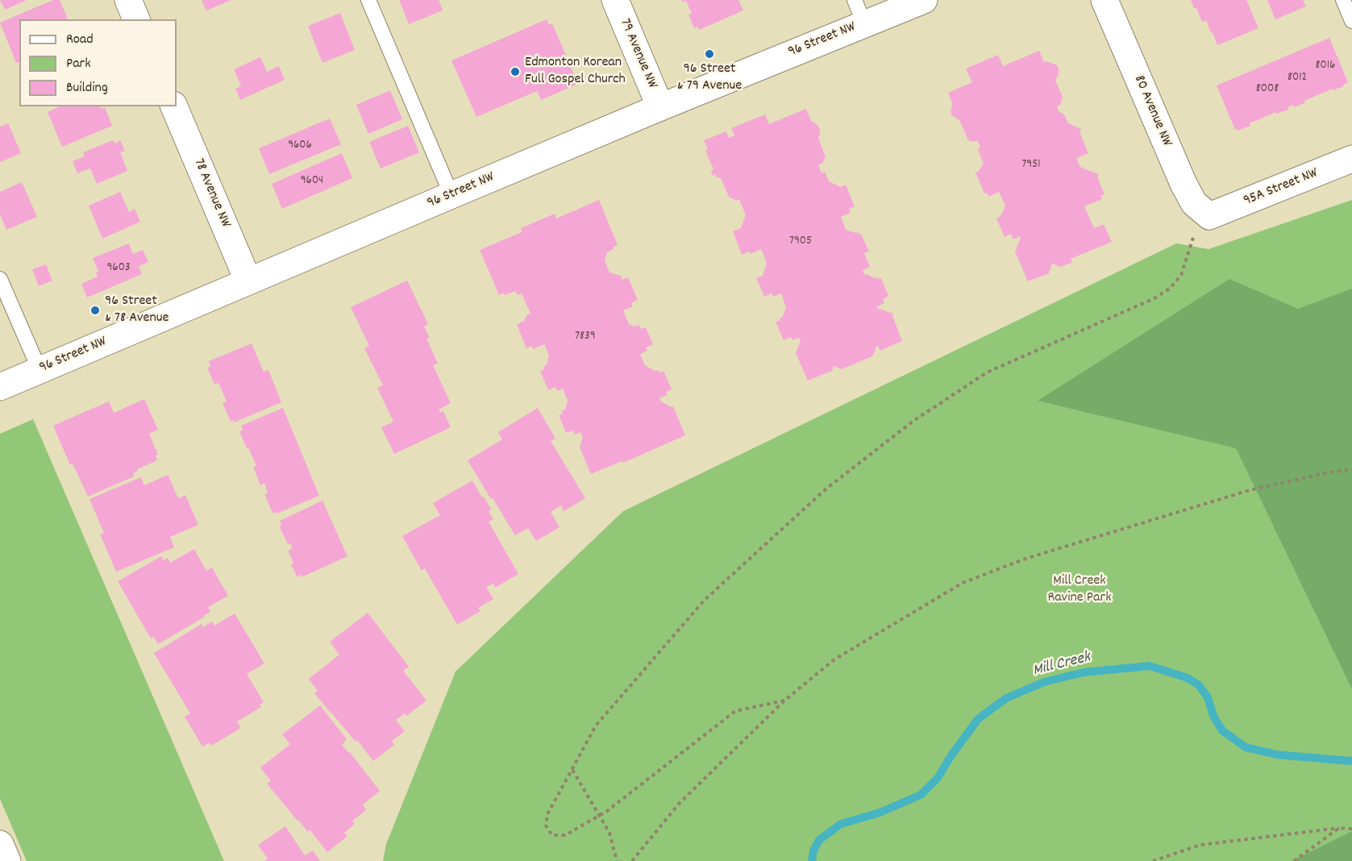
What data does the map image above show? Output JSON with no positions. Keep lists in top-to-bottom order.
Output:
{
  "streets": {
    "street": [
      "96 Street NW",
      "79 Avenue NW",
      "80 Avenue NW",
      "95A Street NW",
      "78 Avenue NW"
    ]
  },
  "crossings": [
    ["96 Street NW", "79 Avenue NW"],
    ["96 Street NW", "78 Avenue NW"],
    ["80 Avenue NW", "95A Street NW"]
  ],
  "water": ["Mill Creek"],
  "parks": ["Mill Creek Ravine Park"],
  "places": ["96 Street & 79 Avenue", "Edmonton Korean Full Gospel Church", "96 Street & 78 Avenue"],
  "house_numbers": [
    "8016",
    "8012",
    "8008",
    "9606",
    "7951",
    "9604",
    "7905",
    "9603",
    "7839"
  ],
  "legend": ["Road", "Park", "Building"]
}
